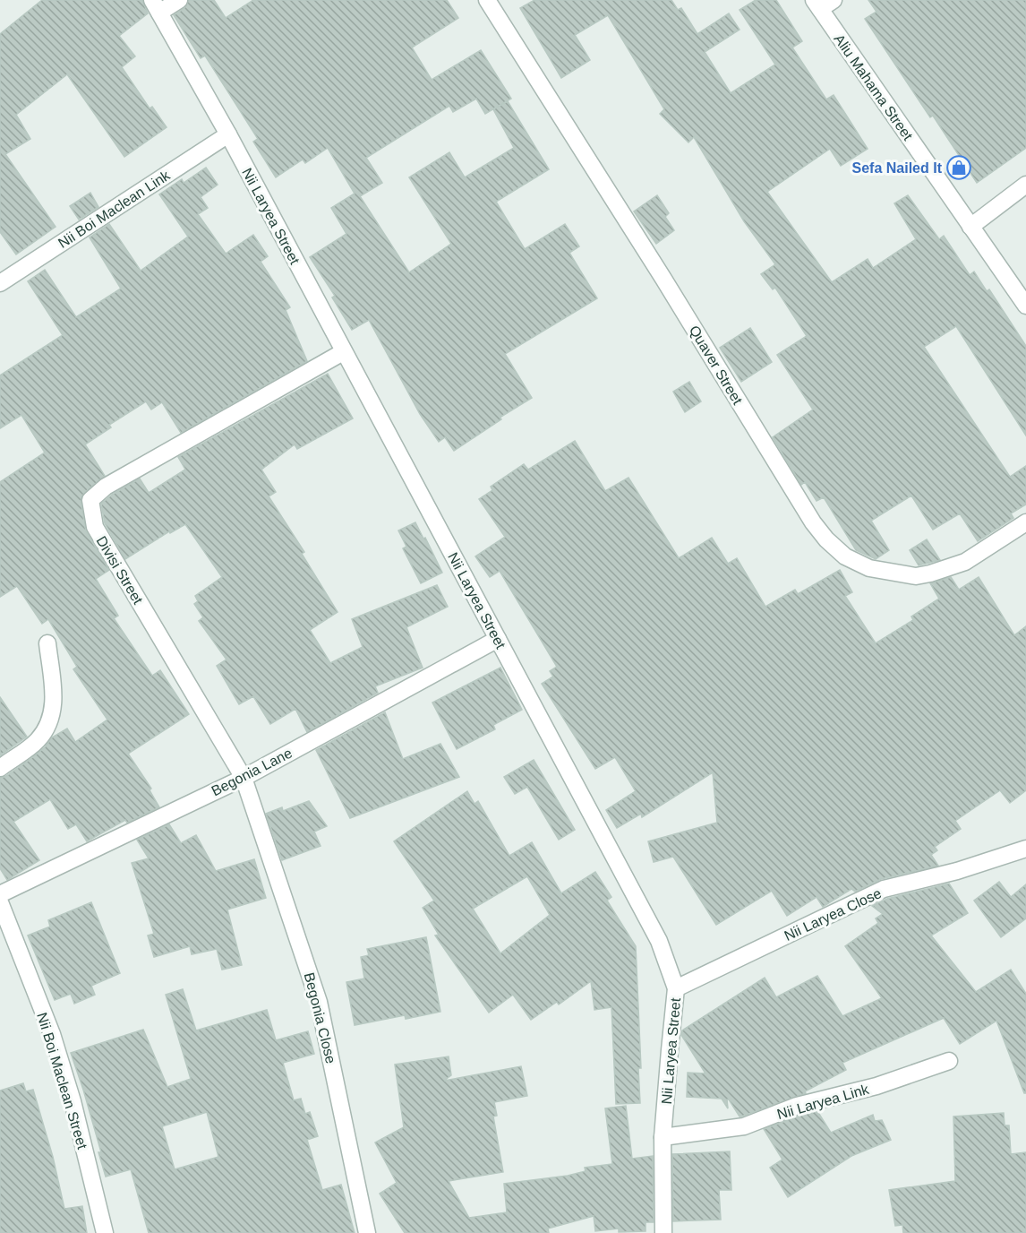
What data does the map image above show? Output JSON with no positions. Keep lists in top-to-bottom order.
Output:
{
  "streets": {
    "street": [
      "Aliu Mahama Street",
      "Nii Boi Maclean Link",
      "Nii Laryea Street",
      "Quaver Street",
      "Divisi Street",
      "Begonia Lane",
      "Nii Laryea Close",
      "Begonia Close",
      "Nii Boi Maclean Street",
      "Nii Laryea Link"
    ]
  },
  "crossings": [
    ["Nii Boi Maclean Link", "Nii Laryea Street"],
    ["Nii Laryea Street", "Divisi Street"],
    ["Nii Laryea Street", "Begonia Lane"],
    ["Nii Laryea Street", "Nii Laryea Close"],
    ["Nii Laryea Street", "Nii Laryea Link"],
    ["Divisi Street", "Begonia Lane"],
    ["Divisi Street", "Begonia Close"],
    ["Begonia Lane", "Begonia Close"]
  ],
  "places": {
    "shop": ["Sefa Nailed It"]
  }
}
